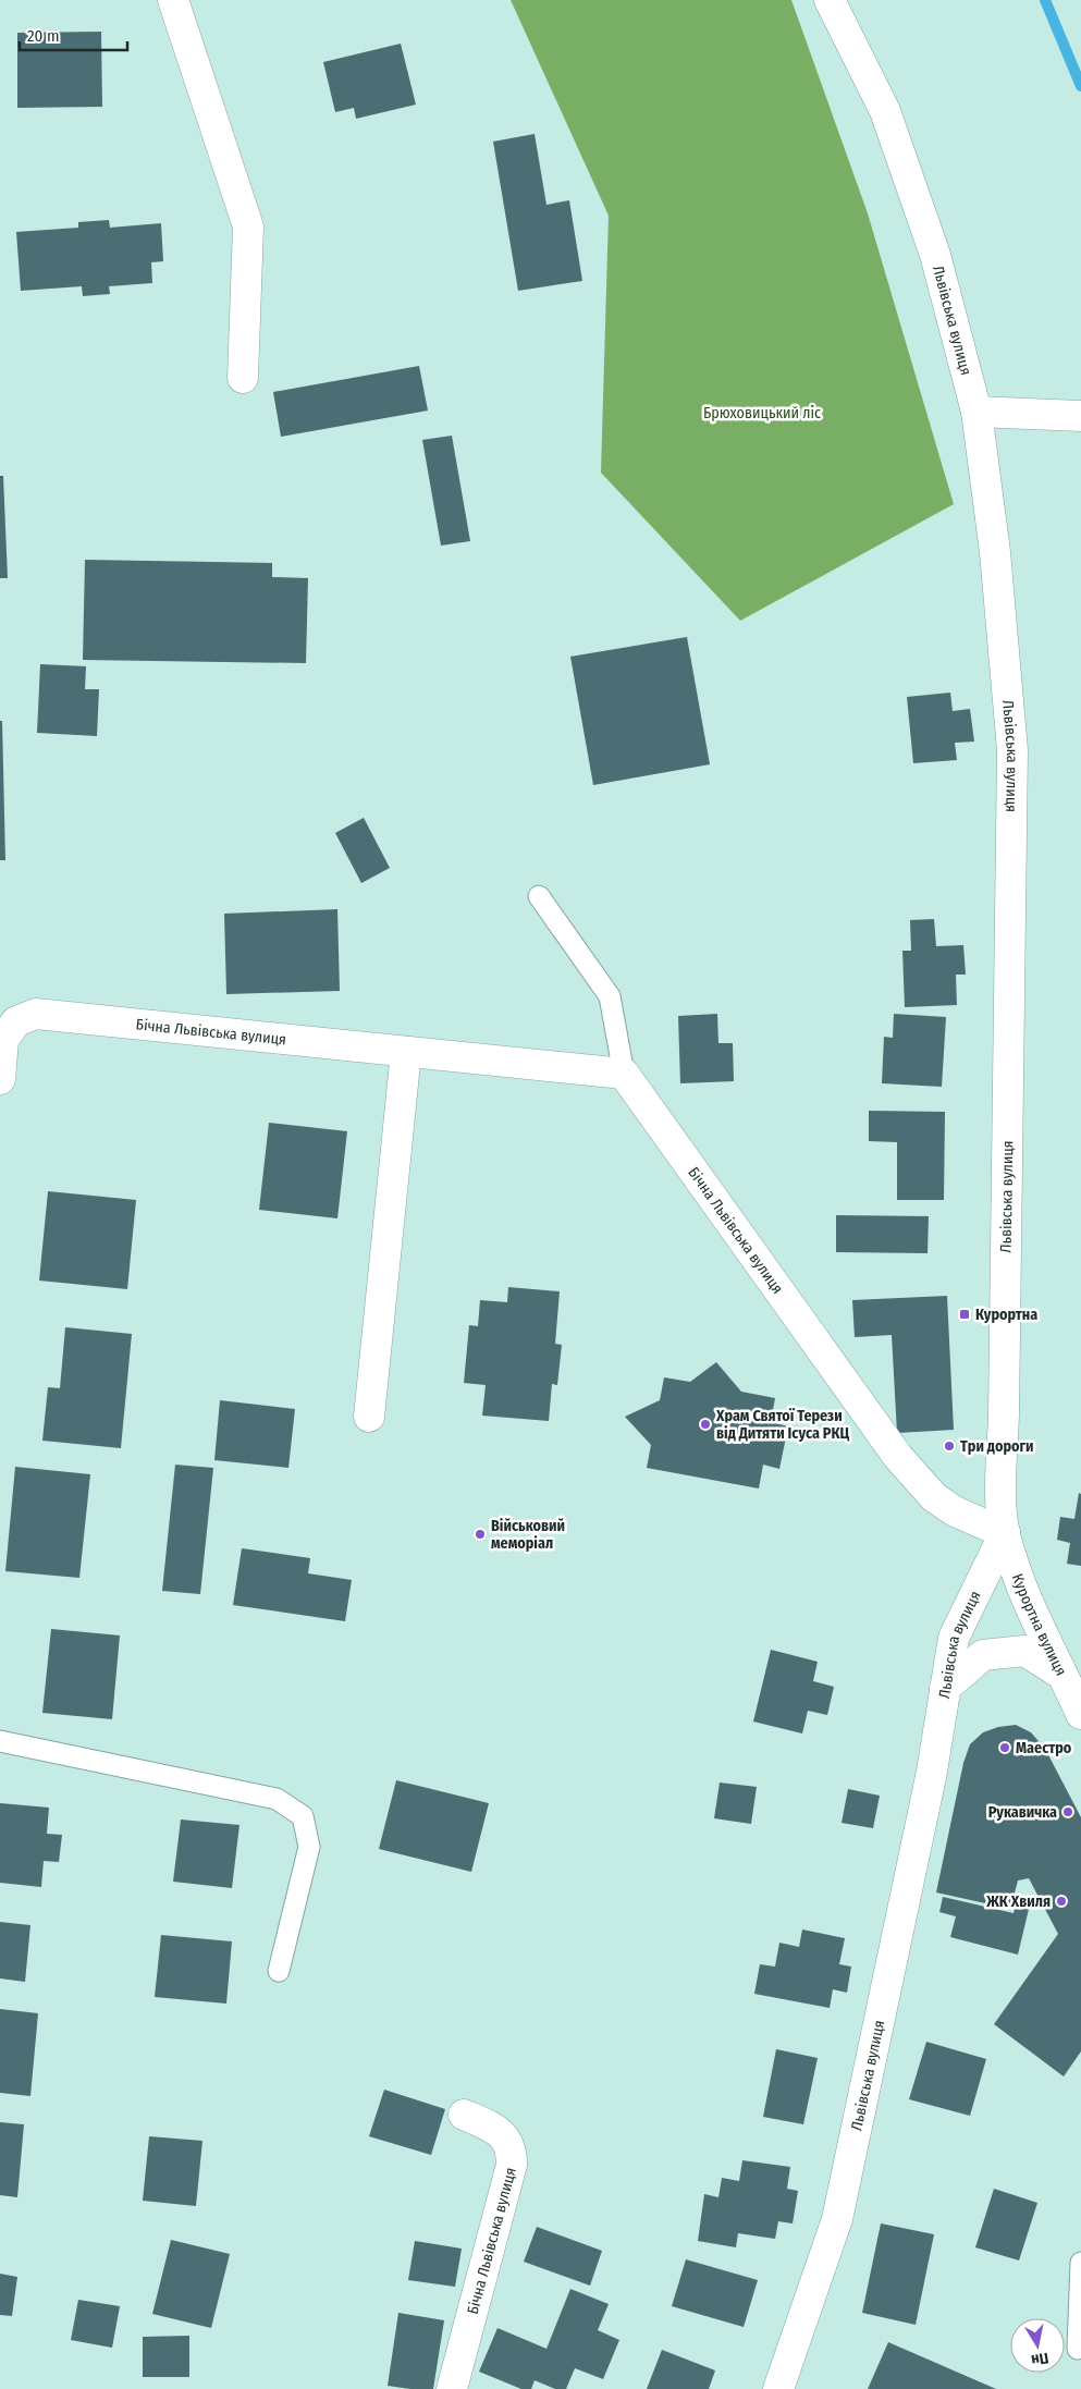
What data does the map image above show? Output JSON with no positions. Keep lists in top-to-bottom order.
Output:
{
  "streets": {
    "street": ["Львівська вулиця", "Бічна Львівська вулиця", "Курортна вулиця"]
  },
  "crossings": [
    ["Львівська вулиця", "Бічна Львівська вулиця"],
    ["Львівська вулиця", "Курортна вулиця"],
    ["Бічна Львівська вулиця", "Курортна вулиця"]
  ],
  "parks": ["Брюховицький ліс"],
  "places": {
    "transit": ["Курортна"],
    "other": [
      "Храм Святої Терези від Дитяти Ісуса РКЦ",
      "Три дороги",
      "Військовий меморіал",
      "Маестро",
      "Рукавичка",
      "ЖК Хвиля"
    ]
  },
  "scale_bar": "20 m",
  "north": "bottom"
}
